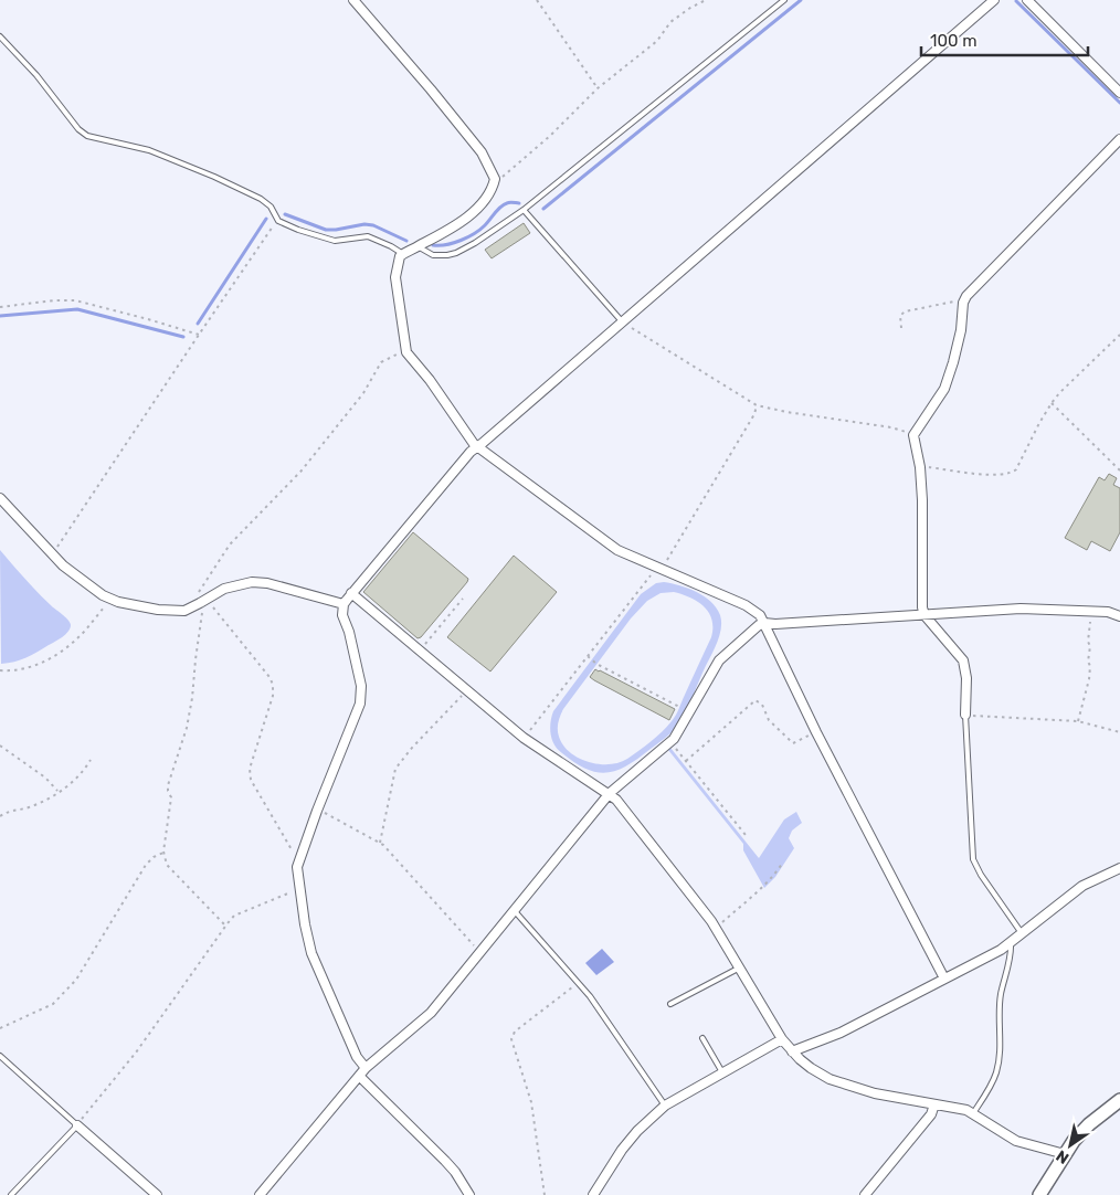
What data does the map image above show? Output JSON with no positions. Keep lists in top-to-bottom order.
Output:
{
  "scale_bar": "100 m",
  "north": "bottom left"
}
